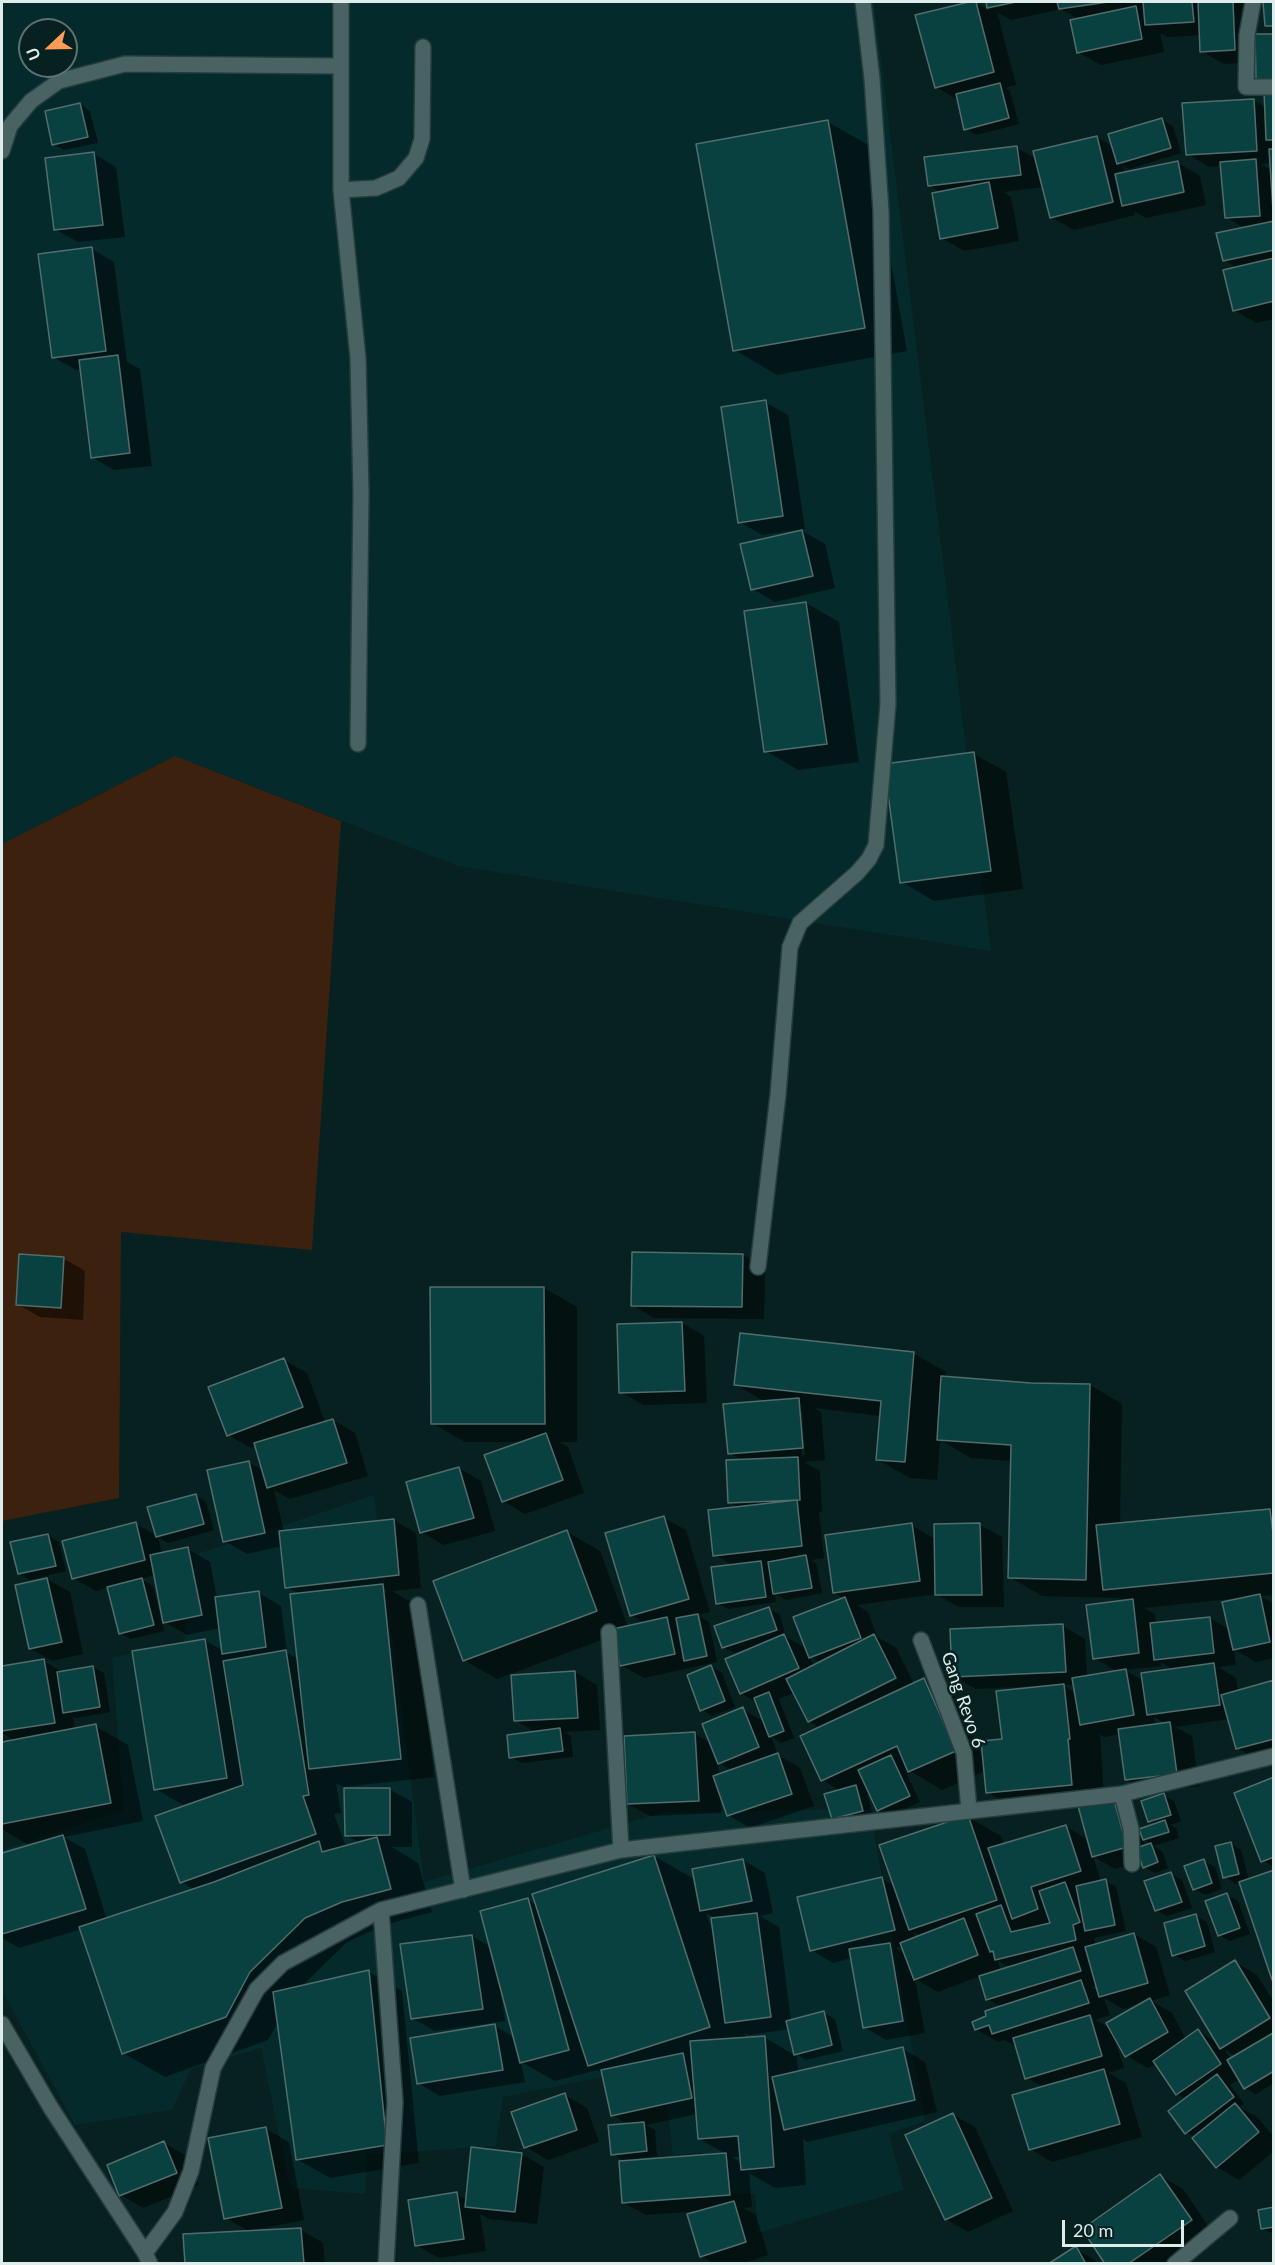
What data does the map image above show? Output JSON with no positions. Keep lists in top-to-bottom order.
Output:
{
  "streets": {
    "street": ["Gang Revo 6"]
  },
  "scale_bar": "20 m",
  "north": "left"
}
